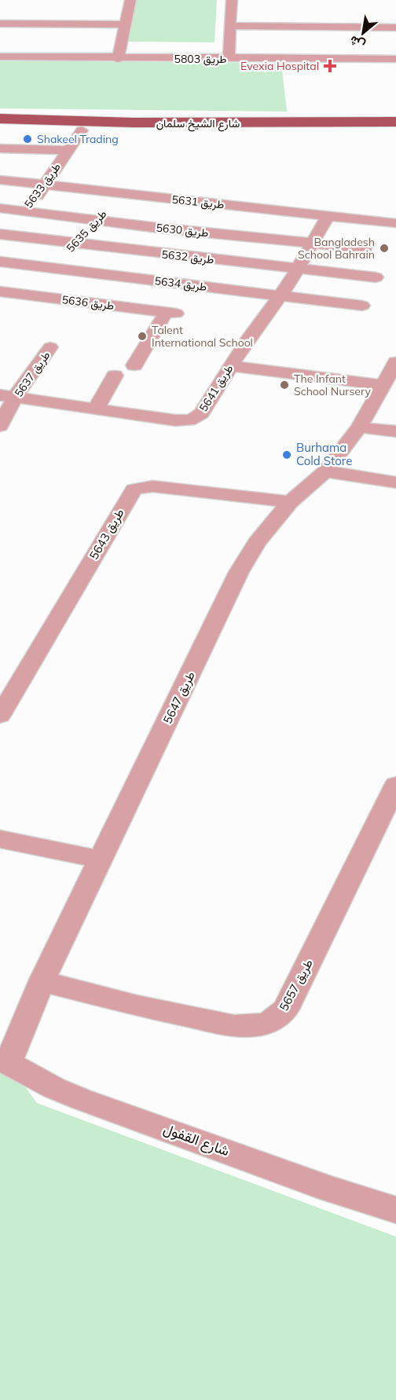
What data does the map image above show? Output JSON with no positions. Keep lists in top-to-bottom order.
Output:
{
  "streets": {
    "main road": ["شارع الشيخ سلمان"],
    "street": [
      "طريق 5803",
      "طريق 5633",
      "طريق 5631",
      "طريق 5630",
      "طريق 5635",
      "طريق 5632",
      "طريق 5634",
      "طريق 5636",
      "طريق 5637",
      "طريق 5641",
      "طريق 5643",
      "طريق 5647",
      "طريق 5657",
      "شارع القفول"
    ]
  },
  "crossings": [
    ["شارع الشيخ سلمان", "طريق 5633"],
    ["طريق 5633", "طريق 5631"],
    ["طريق 5633", "طريق 5630"],
    ["طريق 5633", "طريق 5632"],
    ["طريق 5631", "طريق 5635"],
    ["طريق 5631", "طريق 5641"],
    ["طريق 5630", "طريق 5635"],
    ["طريق 5630", "طريق 5641"],
    ["طريق 5635", "طريق 5632"],
    ["طريق 5635", "طريق 5634"],
    ["طريق 5632", "طريق 5641"],
    ["طريق 5634", "طريق 5641"],
    ["طريق 5637", "طريق 5641"],
    ["طريق 5643", "طريق 5647"],
    ["طريق 5647", "طريق 5657"],
    ["طريق 5647", "شارع القفول"]
  ],
  "places": {
    "health": ["Evexia Hospital"],
    "other": [
      "Shakeel Trading",
      "Bangladesh School Bahrain",
      "Talent International School",
      "The Infant School Nursery",
      "Burhama Cold Store"
    ]
  },
  "north": "bottom left"
}
